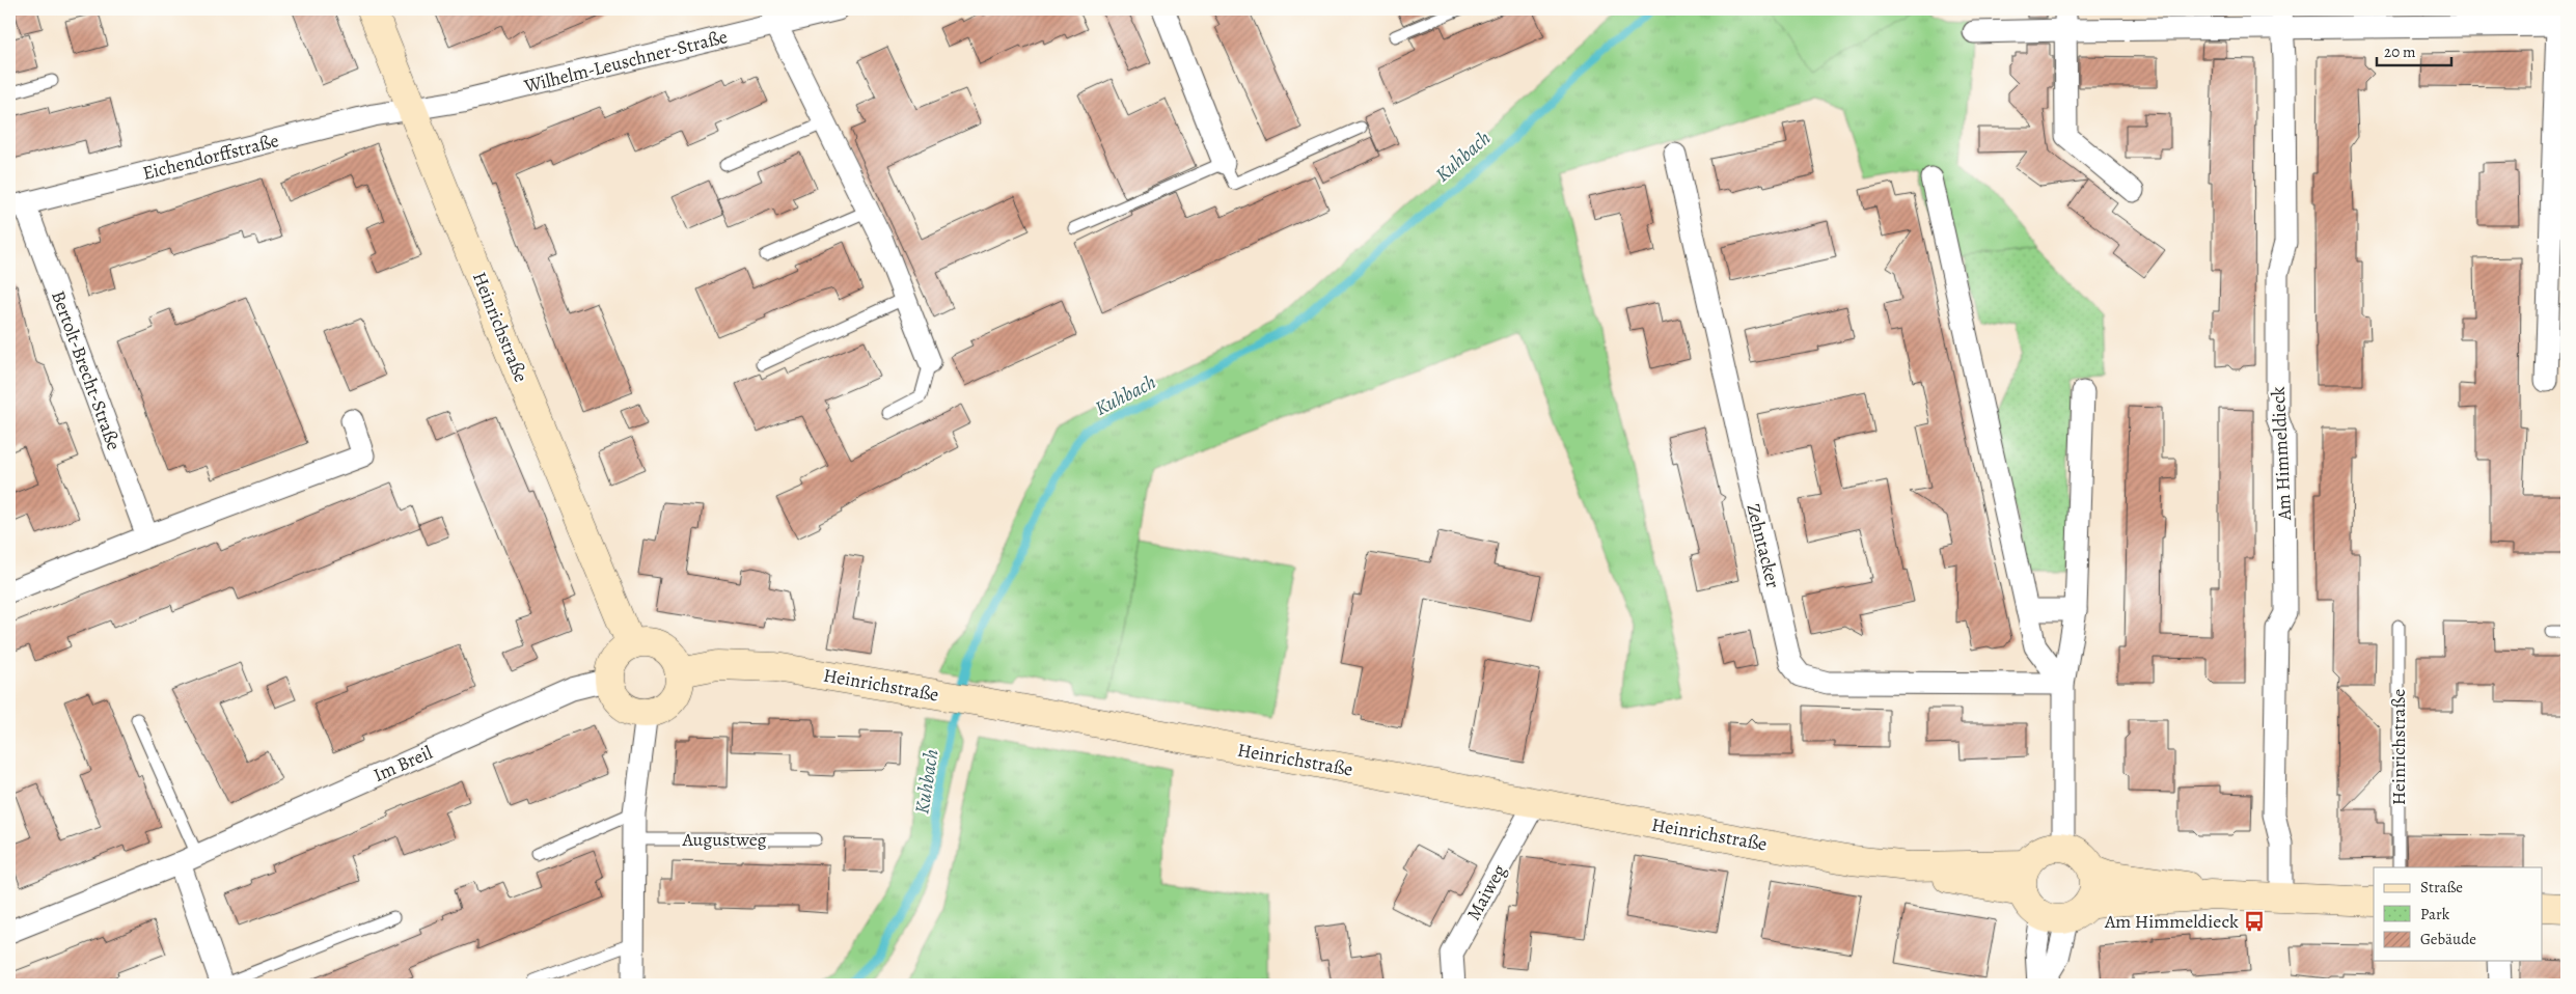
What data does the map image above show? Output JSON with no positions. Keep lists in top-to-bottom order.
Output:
{
  "streets": {
    "street": [
      "Wilhelm-Leuschner-Straße",
      "Eichendorffstraße",
      "Heinrichstraße",
      "Bertolt-Brecht-Straße",
      "Am Himmeldieck",
      "Zehntacker",
      "Im Breil",
      "Maiweg"
    ],
    "lane": ["Augustweg"]
  },
  "crossings": [
    ["Wilhelm-Leuschner-Straße", "Eichendorffstraße"],
    ["Wilhelm-Leuschner-Straße", "Heinrichstraße"],
    ["Eichendorffstraße", "Heinrichstraße"],
    ["Eichendorffstraße", "Bertolt-Brecht-Straße"],
    ["Heinrichstraße", "Im Breil"],
    ["Heinrichstraße", "Maiweg"]
  ],
  "water": ["Kuhbach"],
  "places": {
    "bus stop": ["Am Himmeldieck"]
  },
  "legend": ["Straße", "Park", "Gebäude"],
  "scale_bar": "20 m"
}
